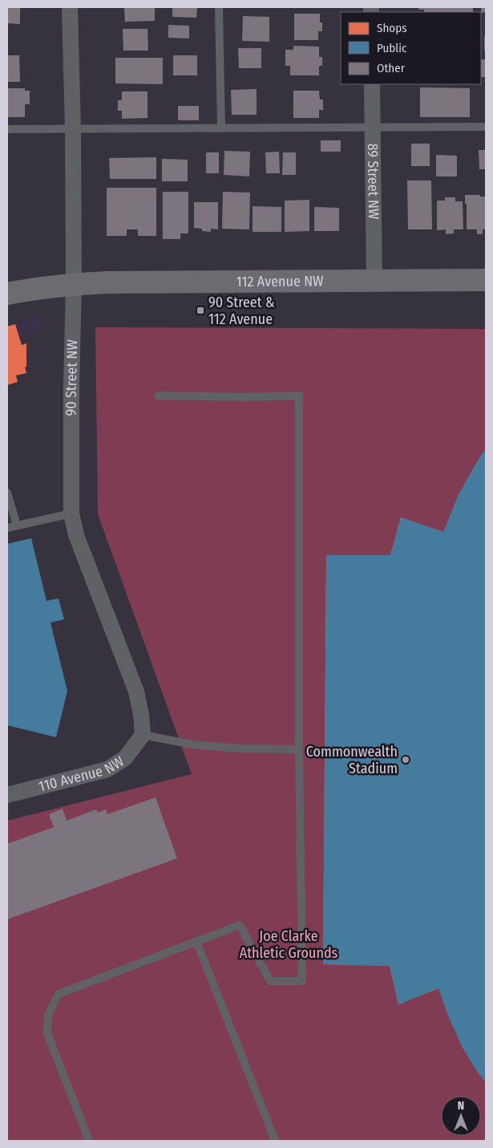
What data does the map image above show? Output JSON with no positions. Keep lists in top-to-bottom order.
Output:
{
  "streets": {
    "main road": ["112 Avenue NW"],
    "street": ["89 Street NW", "90 Street NW", "110 Avenue NW"]
  },
  "crossings": [
    ["89 Street NW", "112 Avenue NW"],
    ["112 Avenue NW", "90 Street NW"],
    ["90 Street NW", "110 Avenue NW"]
  ],
  "parks": ["Joe Clarke Athletic Grounds"],
  "places": {
    "transit": ["90 Street & 112 Avenue"],
    "other": ["Commonwealth Stadium"]
  },
  "legend": ["Shops", "Public", "Other"],
  "north": "top"
}
